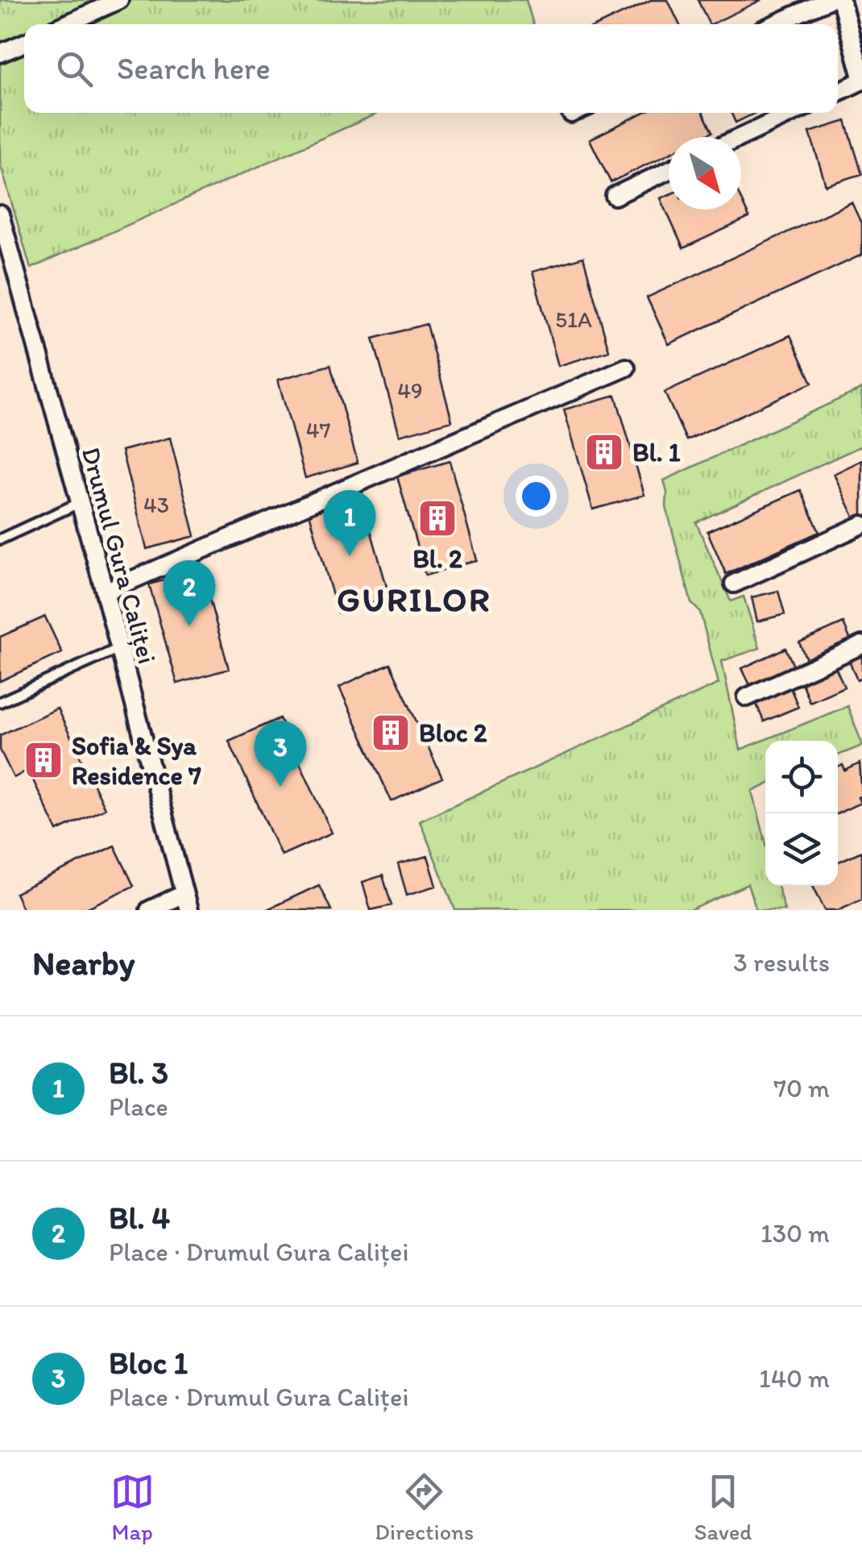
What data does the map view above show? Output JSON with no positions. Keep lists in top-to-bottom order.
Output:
{
  "streets": {
    "street": ["Drumul Gura Caliței"]
  },
  "districts": ["GURILOR"],
  "places": {
    "building": [
      "Bl. 1",
      "Bl. 2",
      "Bloc 2",
      "Sofia & Sya Residence 7"
    ]
  },
  "house_numbers": [
    "51A",
    "49",
    "47",
    "43"
  ],
  "north": "bottom right",
  "page": {
    "search": "Search here",
    "pins": ["1", "2", "3"],
    "heading": ["Nearby", "3 results"],
    "list": [
      {
        "mark": "1",
        "name": "Bl. 3",
        "note": "Place",
        "value": "70 m"
      },
      {
        "mark": "2",
        "name": "Bl. 4",
        "note": "Place · Drumul Gura Caliței",
        "value": "130 m"
      },
      {
        "mark": "3",
        "name": "Bloc 1",
        "note": "Place · Drumul Gura Caliței",
        "value": "140 m"
      }
    ],
    "nav": ["Map", "Directions", "Saved"]
  }
}
